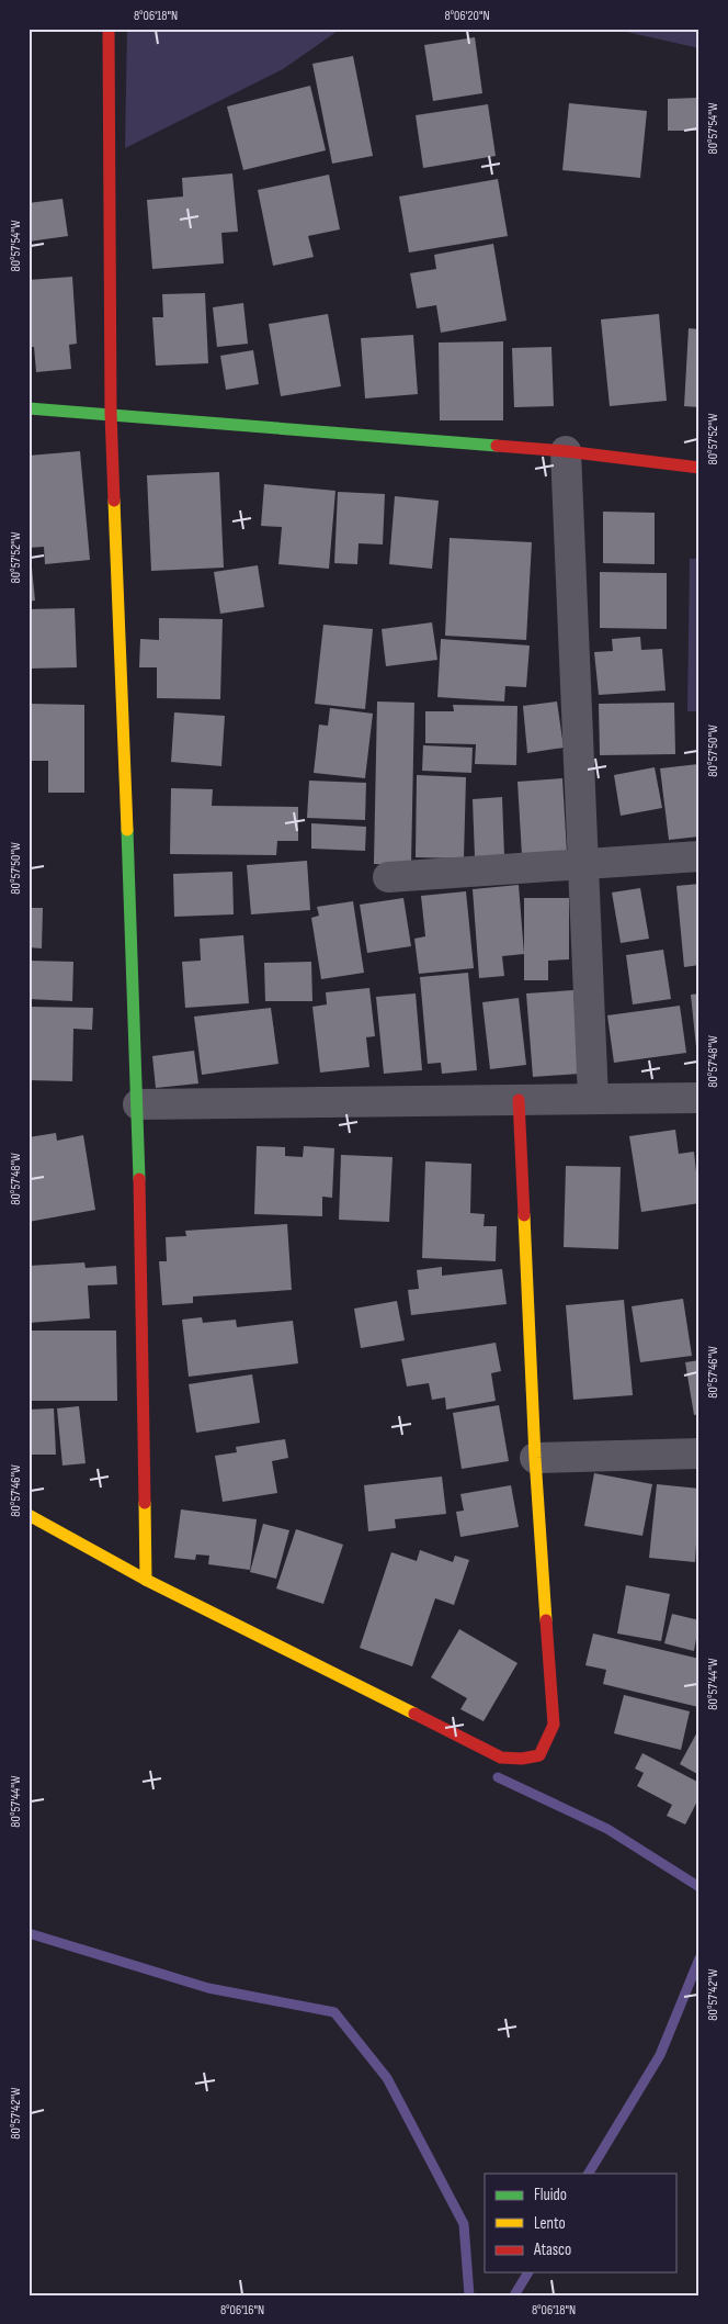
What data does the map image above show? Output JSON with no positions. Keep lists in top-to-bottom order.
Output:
{
  "legend": ["Fluido", "Lento", "Atasco"],
  "coordinates": [
    "8°06'18\"N",
    "8°06'20\"N",
    "80°57'54\"W",
    "80°57'52\"W",
    "80°57'50\"W",
    "80°57'48\"W",
    "80°57'46\"W",
    "80°57'44\"W",
    "80°57'42\"W",
    "8°06'16\"N"
  ]
}
